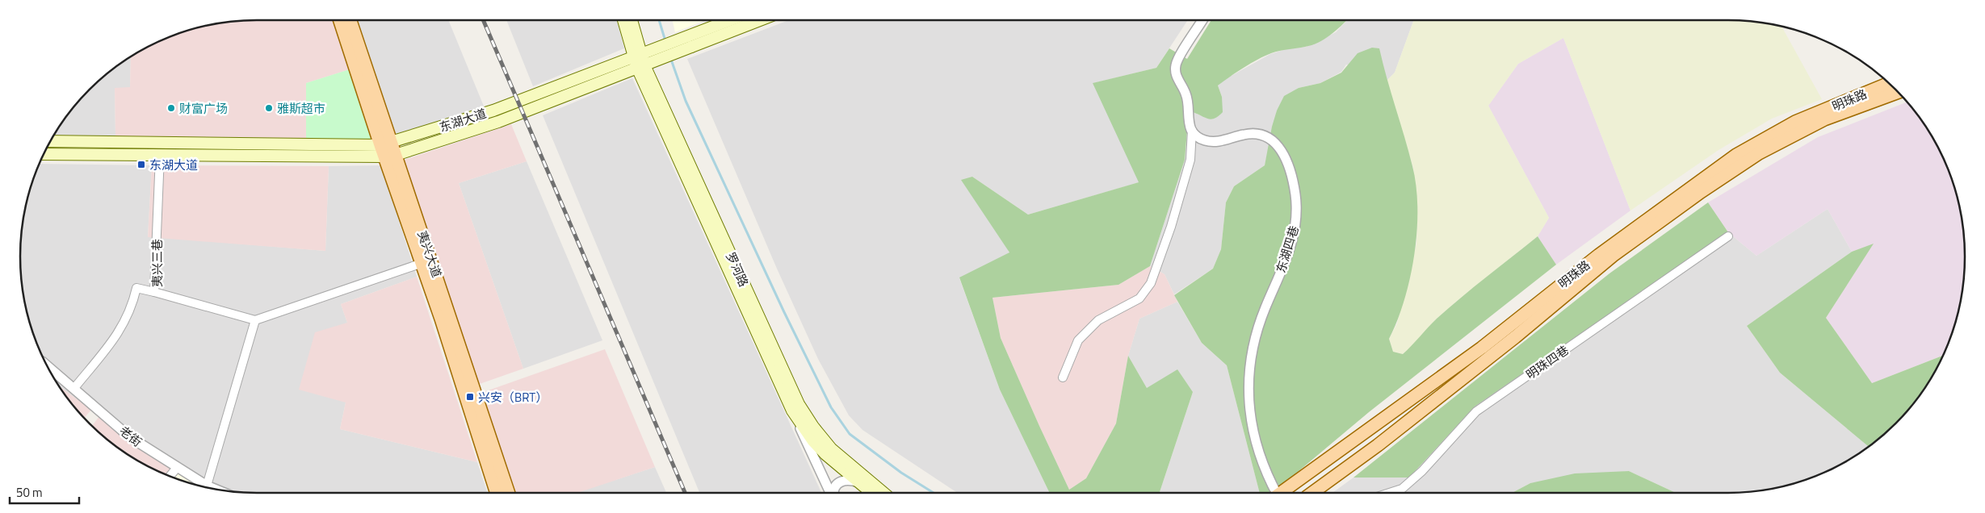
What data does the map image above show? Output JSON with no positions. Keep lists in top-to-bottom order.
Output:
{
  "streets": {
    "main road": [
      "明珠路",
      "东湖大道",
      "夷兴大道",
      "罗河路"
    ],
    "street": [
      "东湖四巷",
      "夷兴三巷",
      "明珠四巷",
      "老街"
    ]
  },
  "crossings": [
    ["东湖大道", "夷兴大道"],
    ["东湖大道", "夷兴三巷"],
    ["东湖大道", "罗河路"]
  ],
  "places": {
    "other": ["财富广场", "雅斯超市"],
    "transit": ["东湖大道", "兴安（BRT）"]
  },
  "scale_bar": "50 m"
}
